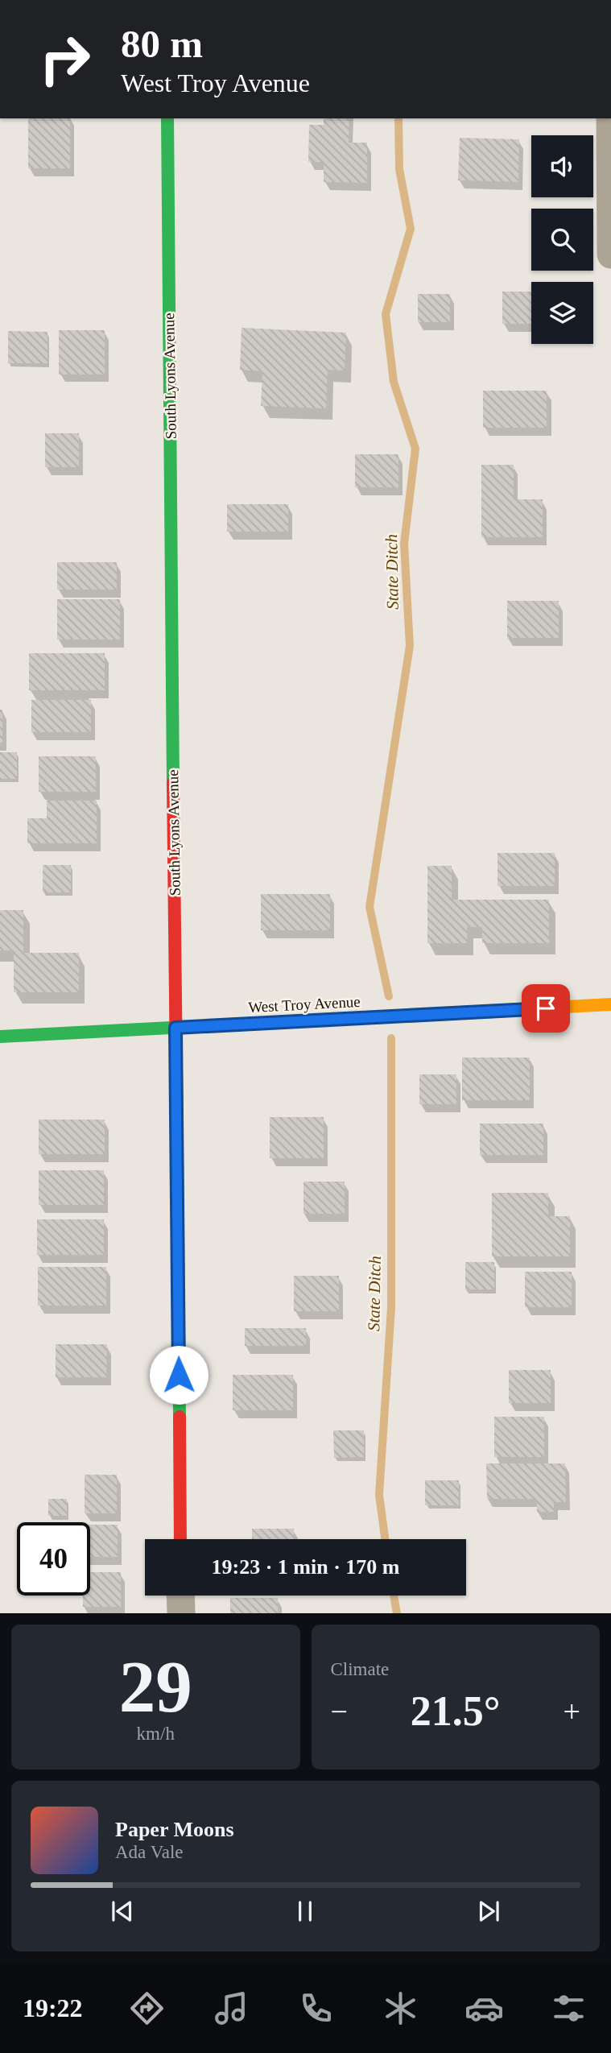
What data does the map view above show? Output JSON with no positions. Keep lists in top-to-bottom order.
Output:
{
  "streets": {
    "street": ["South Lyons Avenue", "West Troy Avenue"]
  },
  "crossings": [
    ["South Lyons Avenue", "West Troy Avenue"]
  ],
  "water": ["State Ditch"],
  "page": {
    "turn": ["80 m", "West Troy Avenue"],
    "limit": "40",
    "trip": "19:23 · 1 min · 170 m",
    "tile": [
      ["29", "km/h"],
      "Climate"
    ],
    "heat": ["−", "21.5°", "+"],
    "song": ["Paper Moons", "Ada Vale"],
    "tabs": "19:22"
  }
}
